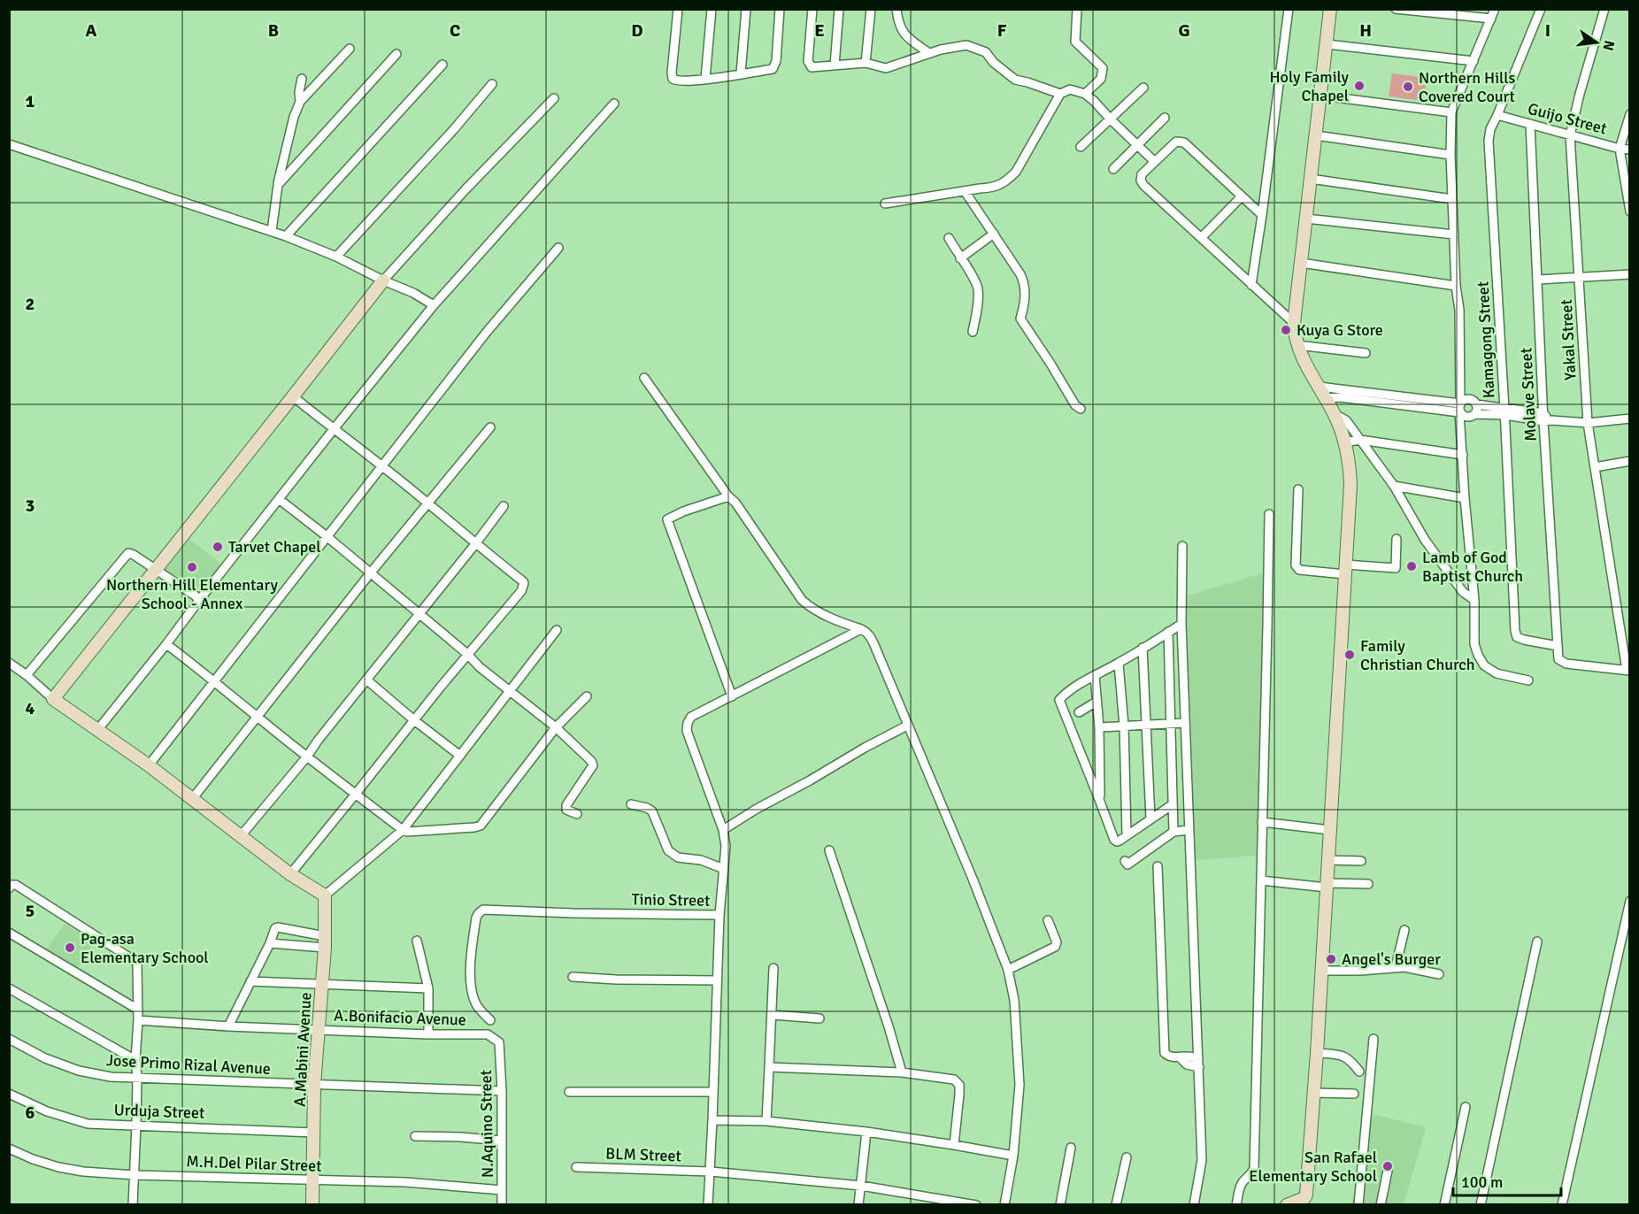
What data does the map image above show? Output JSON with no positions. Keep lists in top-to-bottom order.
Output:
{
  "streets": {
    "street": [
      "Guijo Street",
      "Kamagong Street",
      "Yakal Street",
      "Molave Street",
      "Tinio Street",
      "A.Bonifacio Avenue",
      "A.Mabini Avenue",
      "Jose Primo Rizal Avenue",
      "Urduja Street",
      "N.Aquino Street",
      "BLM Street",
      "M.H.Del Pilar Street"
    ]
  },
  "crossings": [
    ["Guijo Street", "Kamagong Street"],
    ["Guijo Street", "Yakal Street"],
    ["Guijo Street", "Molave Street"],
    ["Kamagong Street", "Molave Street"],
    ["Yakal Street", "Molave Street"],
    ["Tinio Street", "BLM Street"],
    ["A.Bonifacio Avenue", "A.Mabini Avenue"],
    ["A.Bonifacio Avenue", "N.Aquino Street"],
    ["A.Mabini Avenue", "Jose Primo Rizal Avenue"],
    ["A.Mabini Avenue", "Urduja Street"],
    ["A.Mabini Avenue", "M.H.Del Pilar Street"],
    ["Jose Primo Rizal Avenue", "N.Aquino Street"],
    ["N.Aquino Street", "M.H.Del Pilar Street"]
  ],
  "places": [
    "Holy Family Chapel",
    "Northern Hills Covered Court",
    "Kuya G Store",
    "Tarvet Chapel",
    "Lamb of God Baptist Church",
    "Northern Hill Elementary School - Annex",
    "Family Christian Church",
    "Pag-asa Elementary School",
    "Angel's Burger",
    "San Rafael Elementary School"
  ],
  "scale_bar": "100 m",
  "north": "right",
  "grid": {
    "columns": [
      "A",
      "B",
      "C",
      "D",
      "E",
      "F",
      "G",
      "H",
      "I"
    ],
    "rows": [
      "1",
      "2",
      "3",
      "4",
      "5",
      "6"
    ]
  }
}
